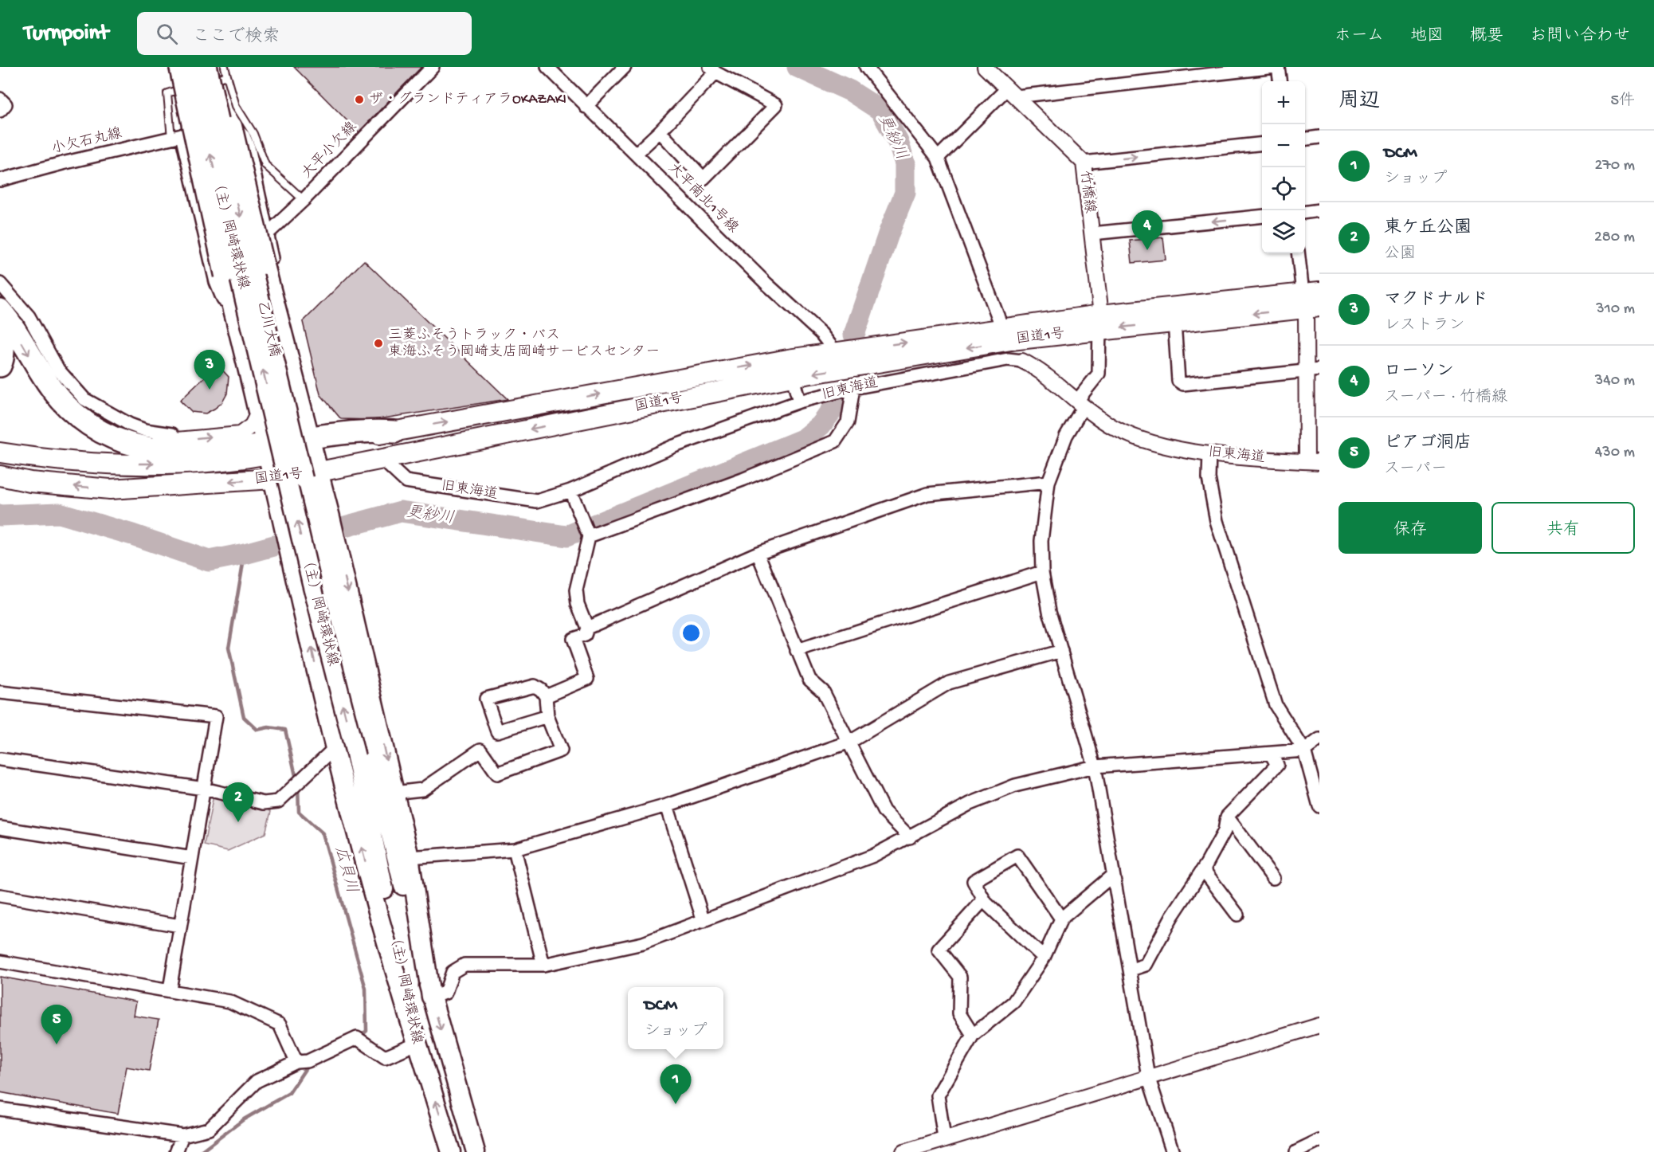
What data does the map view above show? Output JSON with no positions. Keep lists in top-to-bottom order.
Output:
{
  "streets": {
    "highway": ["国道1号"],
    "main road": ["（主）岡崎環状線", "乙川大橋"],
    "street": [
      "小欠石丸線",
      "大平小欠線",
      "竹橋線",
      "大平南北1号線",
      "旧東海道"
    ]
  },
  "crossings": [
    ["小欠石丸線", "大平小欠線"],
    ["竹橋線", "国道1号"],
    ["大平南北1号線", "国道1号"],
    ["（主）岡崎環状線", "乙川大橋"],
    ["（主）岡崎環状線", "国道1号"],
    ["乙川大橋", "国道1号"],
    ["国道1号", "旧東海道"]
  ],
  "water": ["更紗川", "広貝川"],
  "places": ["ザ・グランドティアラOKAZAKI", "三菱ふそうトラック・バス 東海ふそう岡崎支店岡崎サービスセンター"],
  "page": {
    "header": "Turnpoint",
    "search": "ここで検索",
    "nav": [
      "ホーム",
      "地図",
      "概要",
      "お問い合わせ"
    ],
    "heading": ["周辺", "5件"],
    "map_buttons": ["+", "−"],
    "list": [
      {
        "mark": "1",
        "name": "DCM",
        "note": "ショップ",
        "value": "270 m"
      },
      {
        "mark": "2",
        "name": "東ケ丘公園",
        "note": "公園",
        "value": "280 m"
      },
      {
        "mark": "3",
        "name": "マクドナルド",
        "note": "レストラン",
        "value": "310 m"
      },
      {
        "mark": "4",
        "name": "ローソン",
        "note": "スーパー · 竹橋線",
        "value": "340 m"
      },
      {
        "mark": "5",
        "name": "ピアゴ洞店",
        "note": "スーパー",
        "value": "430 m"
      }
    ],
    "pins": [
      "4",
      "3",
      "2",
      "5",
      "1"
    ],
    "buttons": ["保存", "共有"],
    "popup": ["DCM", "ショップ"]
  }
}
